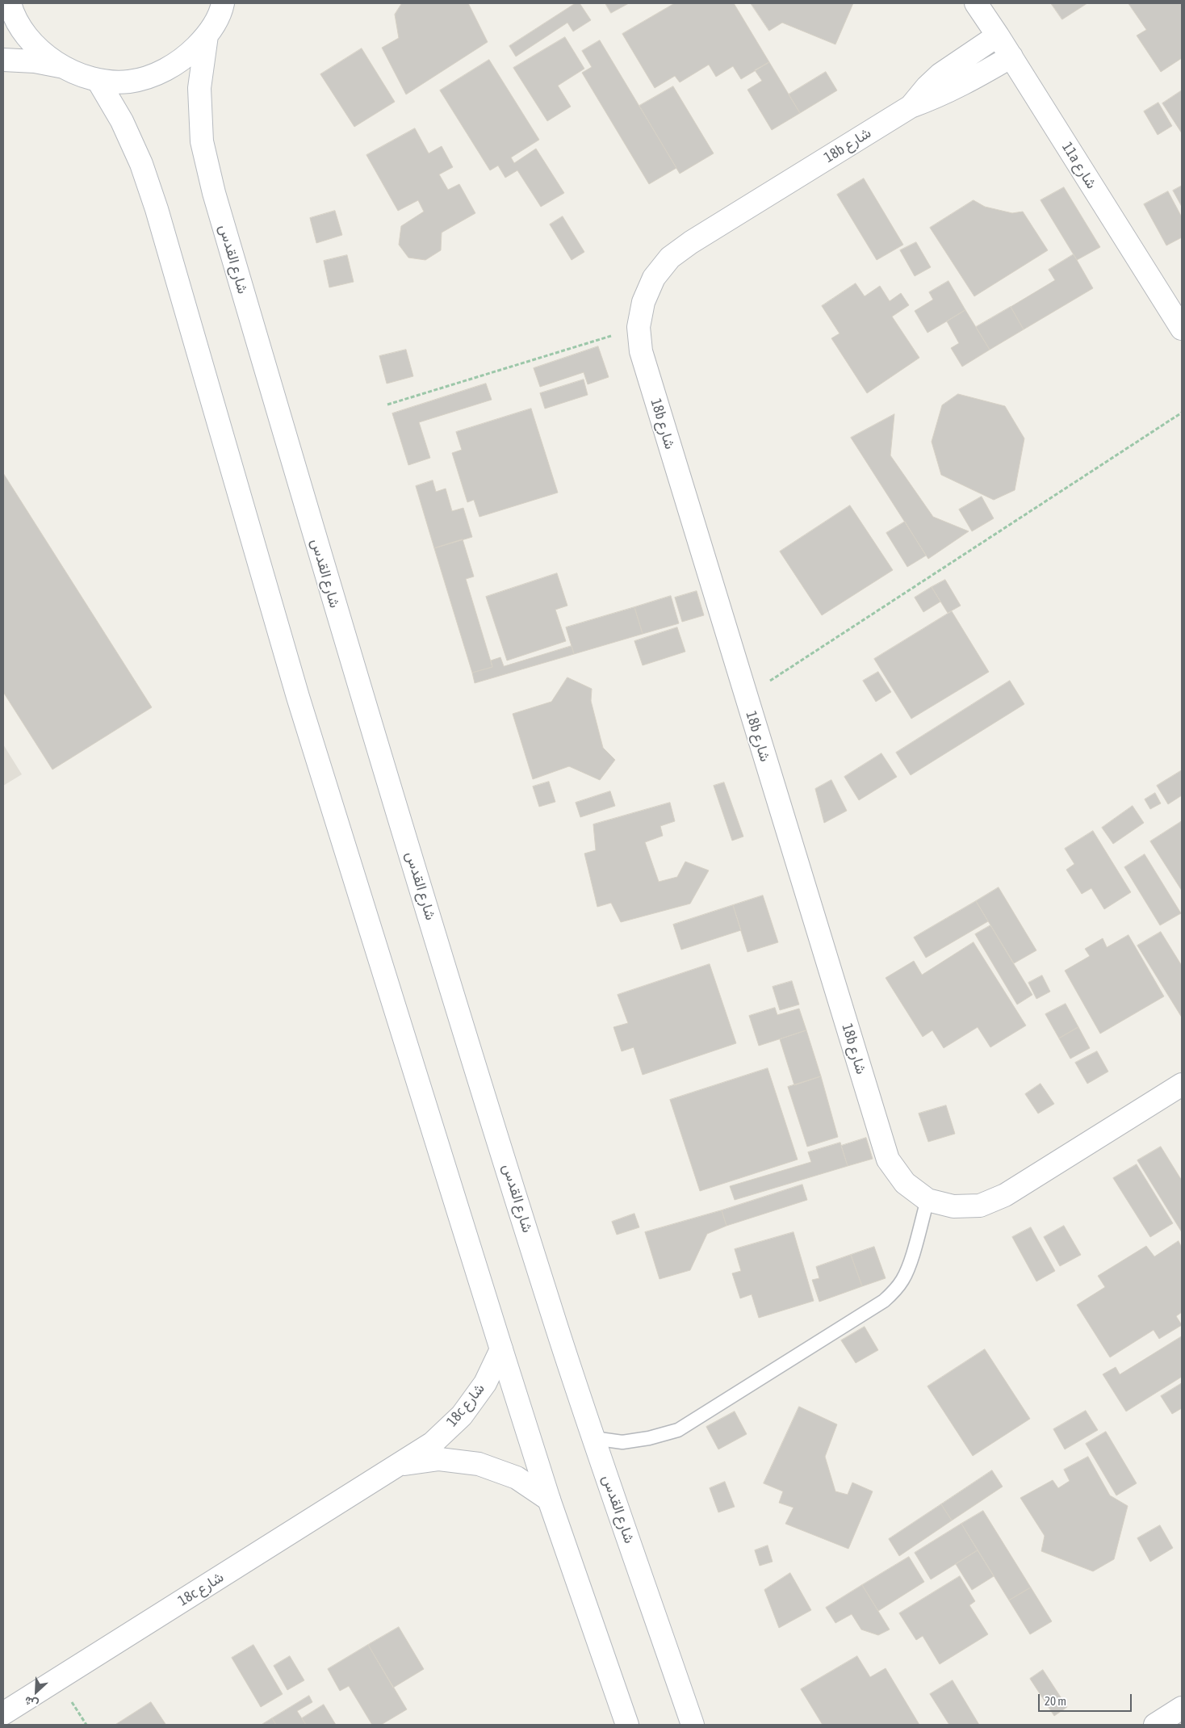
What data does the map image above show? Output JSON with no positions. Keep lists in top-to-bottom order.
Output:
{
  "streets": {
    "main road": [
      "18b شارع",
      "11a شارع",
      "شارع القدس",
      "18c شارع"
    ]
  },
  "crossings": [
    ["18b شارع", "11a شارع"]
  ],
  "scale_bar": "20 m",
  "north": "bottom left"
}
